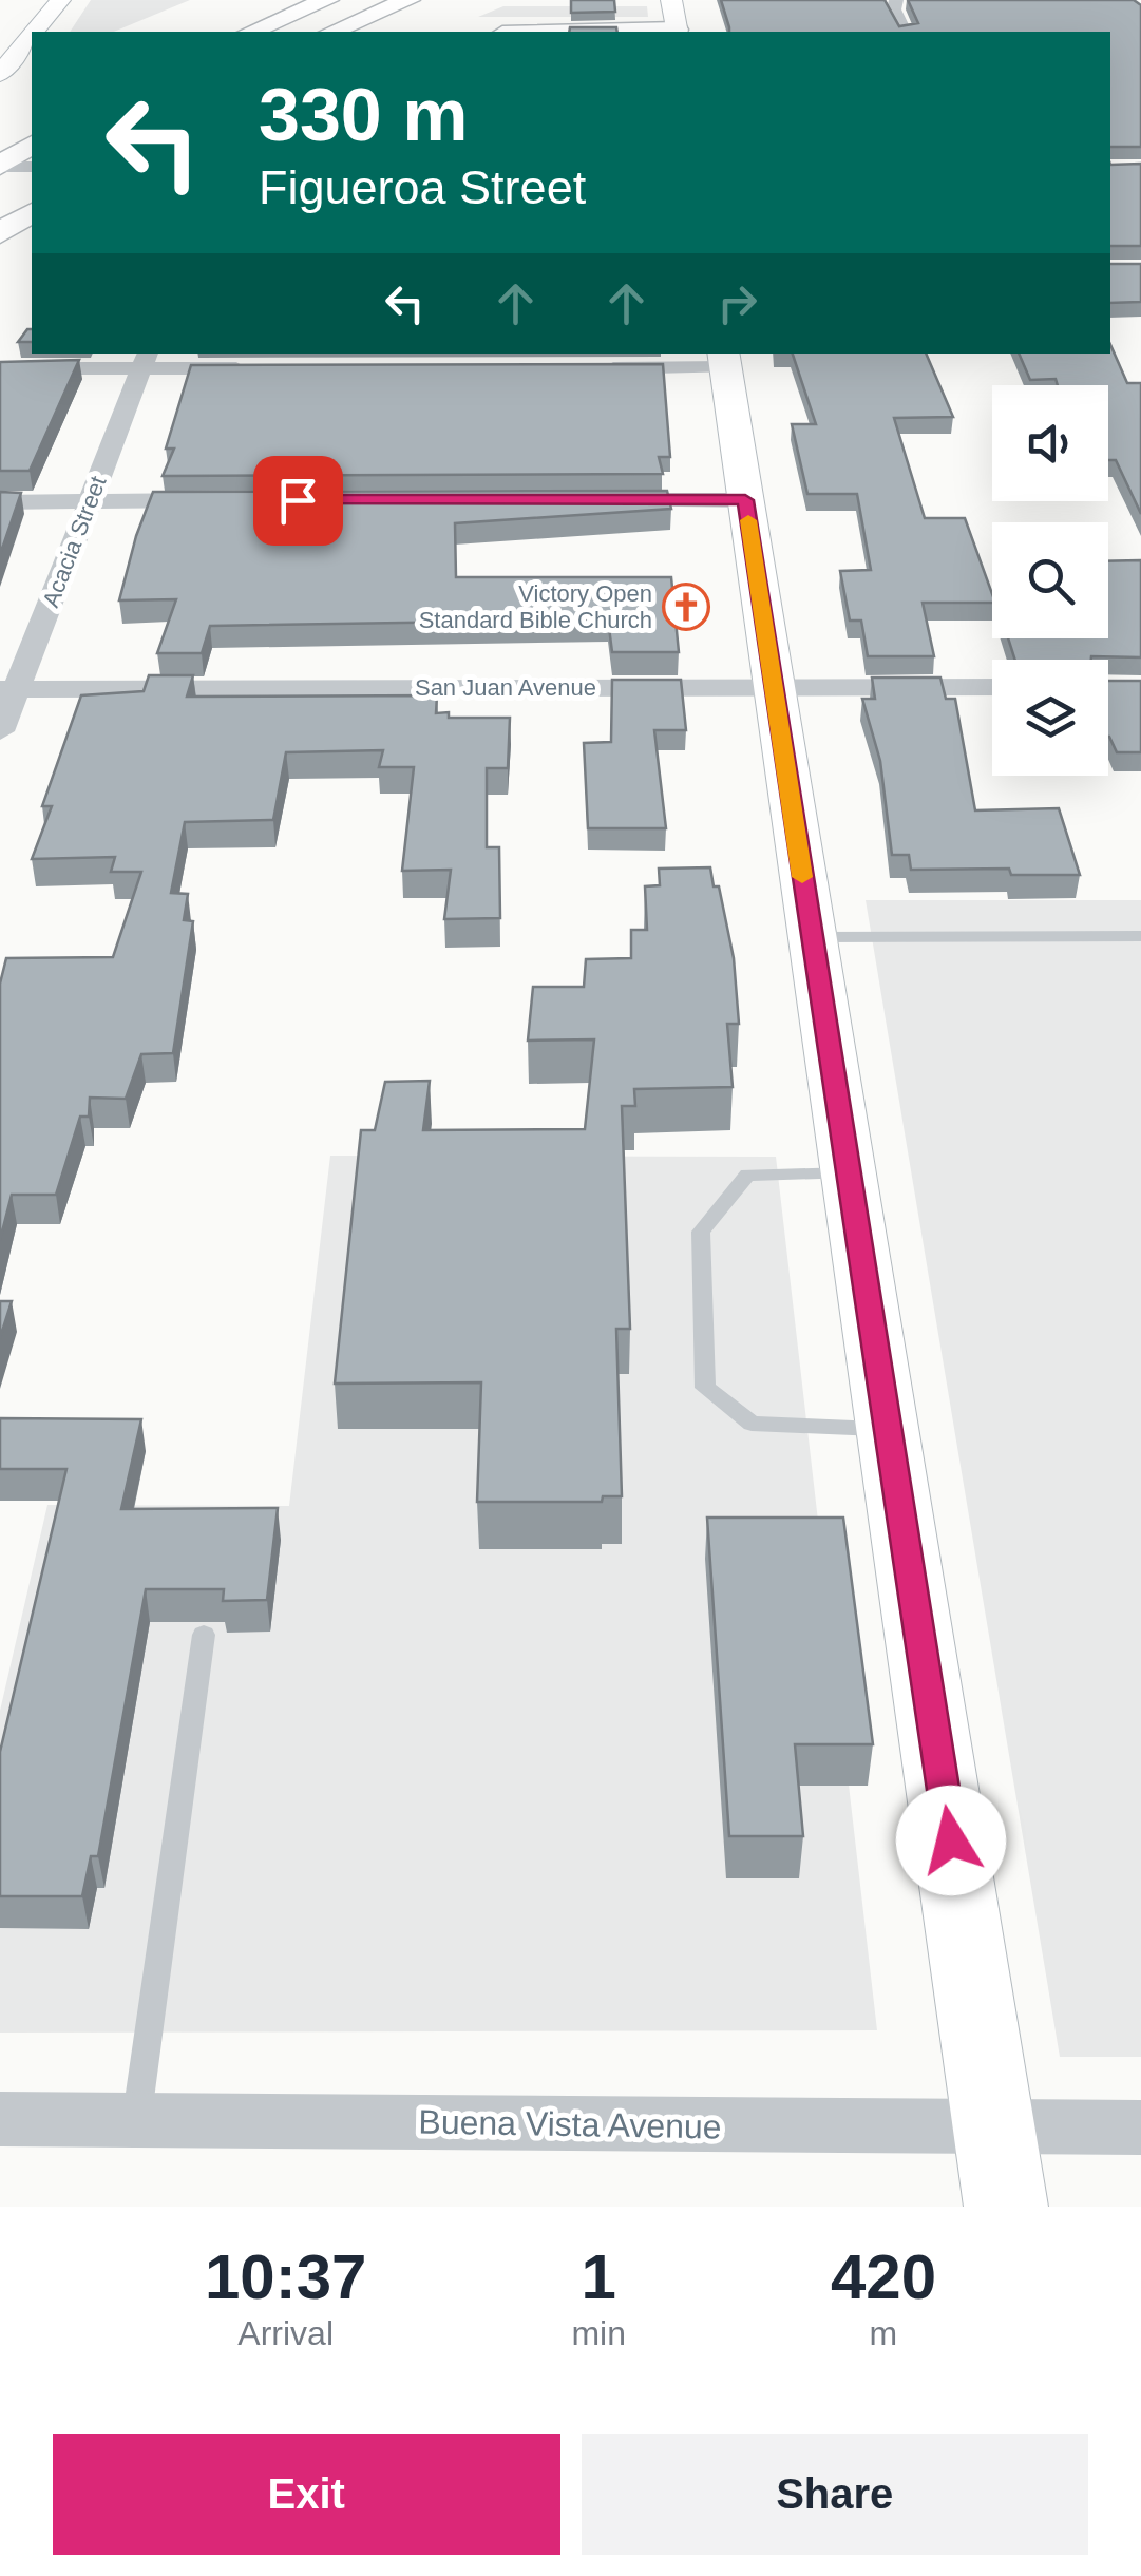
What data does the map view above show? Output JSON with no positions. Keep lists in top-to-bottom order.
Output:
{
  "streets": {
    "street": ["Acacia Street", "San Juan Avenue", "Buena Vista Avenue"]
  },
  "crossings": [
    ["Acacia Street", "San Juan Avenue"]
  ],
  "places": {
    "church": ["Victory Open Standard Bible Church"]
  },
  "page": {
    "turn": ["330 m", "Figueroa Street"],
    "eta": [
      "10:37",
      "Arrival",
      "1",
      "min",
      "420",
      "m"
    ],
    "buttons": ["Exit", "Share"]
  }
}
